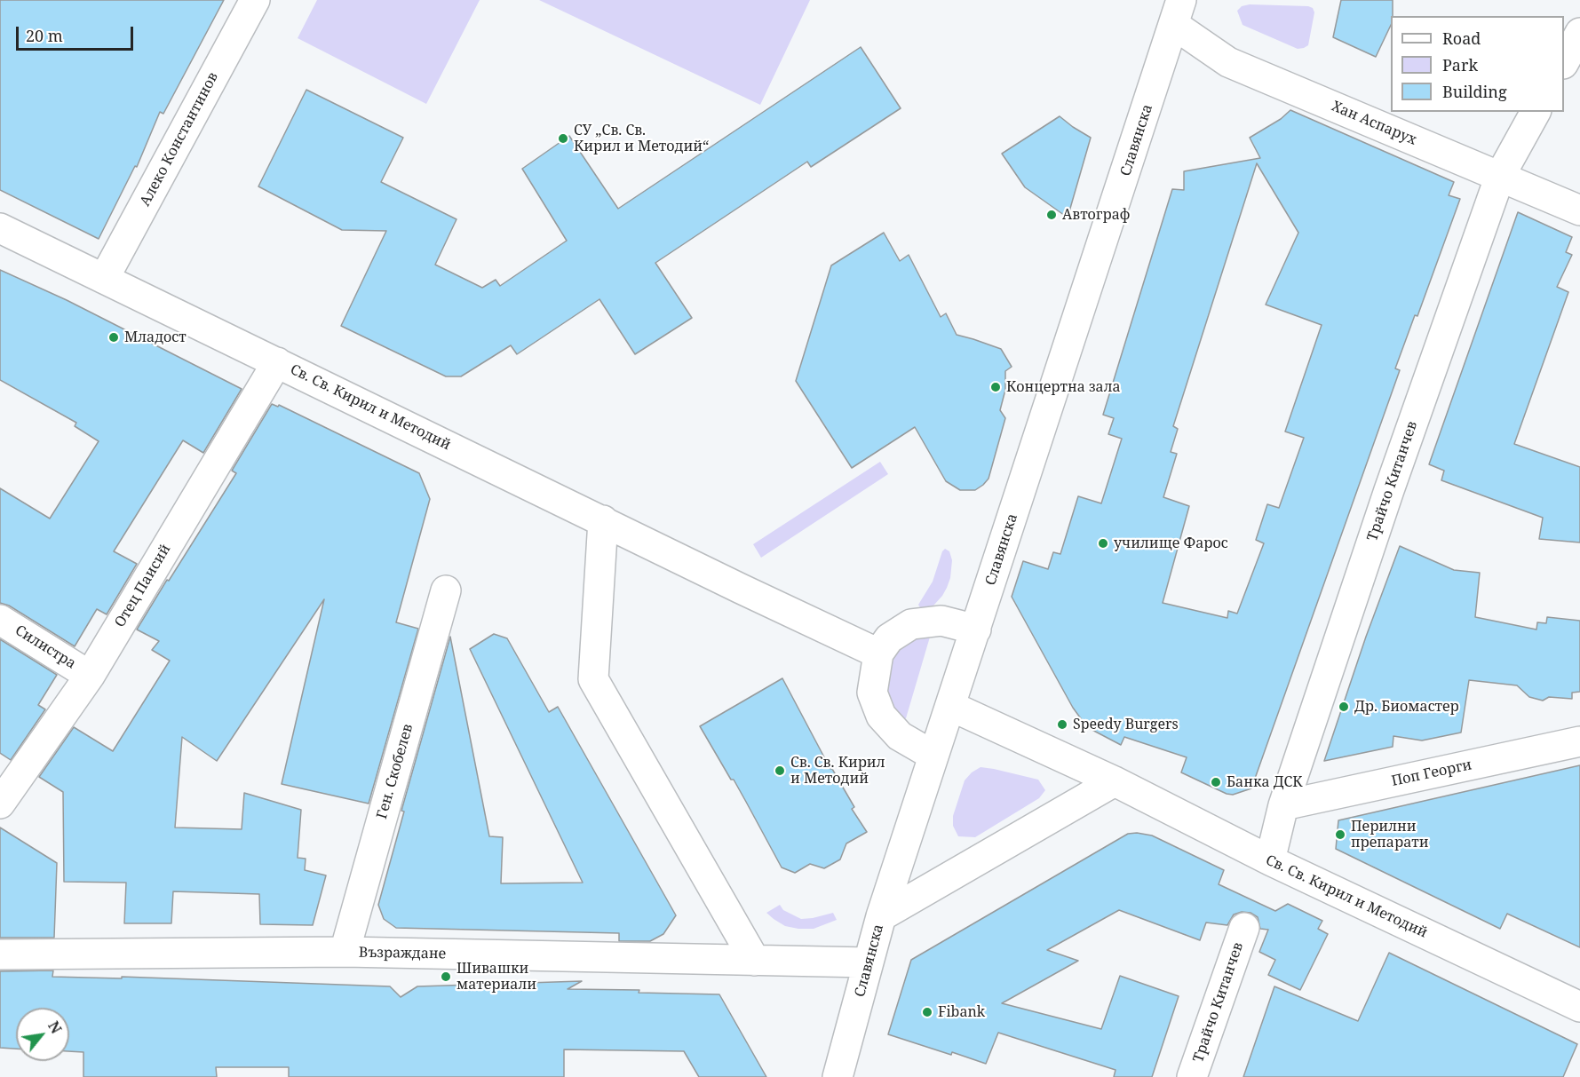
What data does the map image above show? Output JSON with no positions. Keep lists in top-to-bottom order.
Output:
{
  "streets": {
    "street": [
      "Хан Аспарух",
      "Алеко Константинов",
      "Славянска",
      "Св. Св. Кирил и Методий",
      "Трайчо Китанчев",
      "Отец Паисий",
      "Силистра",
      "Ген. Скобелев",
      "Поп Георги",
      "Възраждане"
    ]
  },
  "crossings": [
    ["Хан Аспарух", "Славянска"],
    ["Хан Аспарух", "Трайчо Китанчев"],
    ["Алеко Константинов", "Св. Св. Кирил и Методий"],
    ["Славянска", "Св. Св. Кирил и Методий"],
    ["Славянска", "Възраждане"],
    ["Св. Св. Кирил и Методий", "Трайчо Китанчев"],
    ["Св. Св. Кирил и Методий", "Отец Паисий"],
    ["Трайчо Китанчев", "Поп Георги"],
    ["Отец Паисий", "Силистра"],
    ["Ген. Скобелев", "Възраждане"]
  ],
  "places": [
    "СУ „Св. Св. Кирил и Методий“",
    "Автограф",
    "Младост",
    "Концертна зала",
    "училище Фарос",
    "Др. Биомастер",
    "Speedy Burgers",
    "Св. Св. Кирил и Методий",
    "Банка ДСК",
    "Перилни препарати",
    "Шивашки материали",
    "Fibank"
  ],
  "legend": ["Road", "Park", "Building"],
  "scale_bar": "20 m",
  "north": "top right"
}
